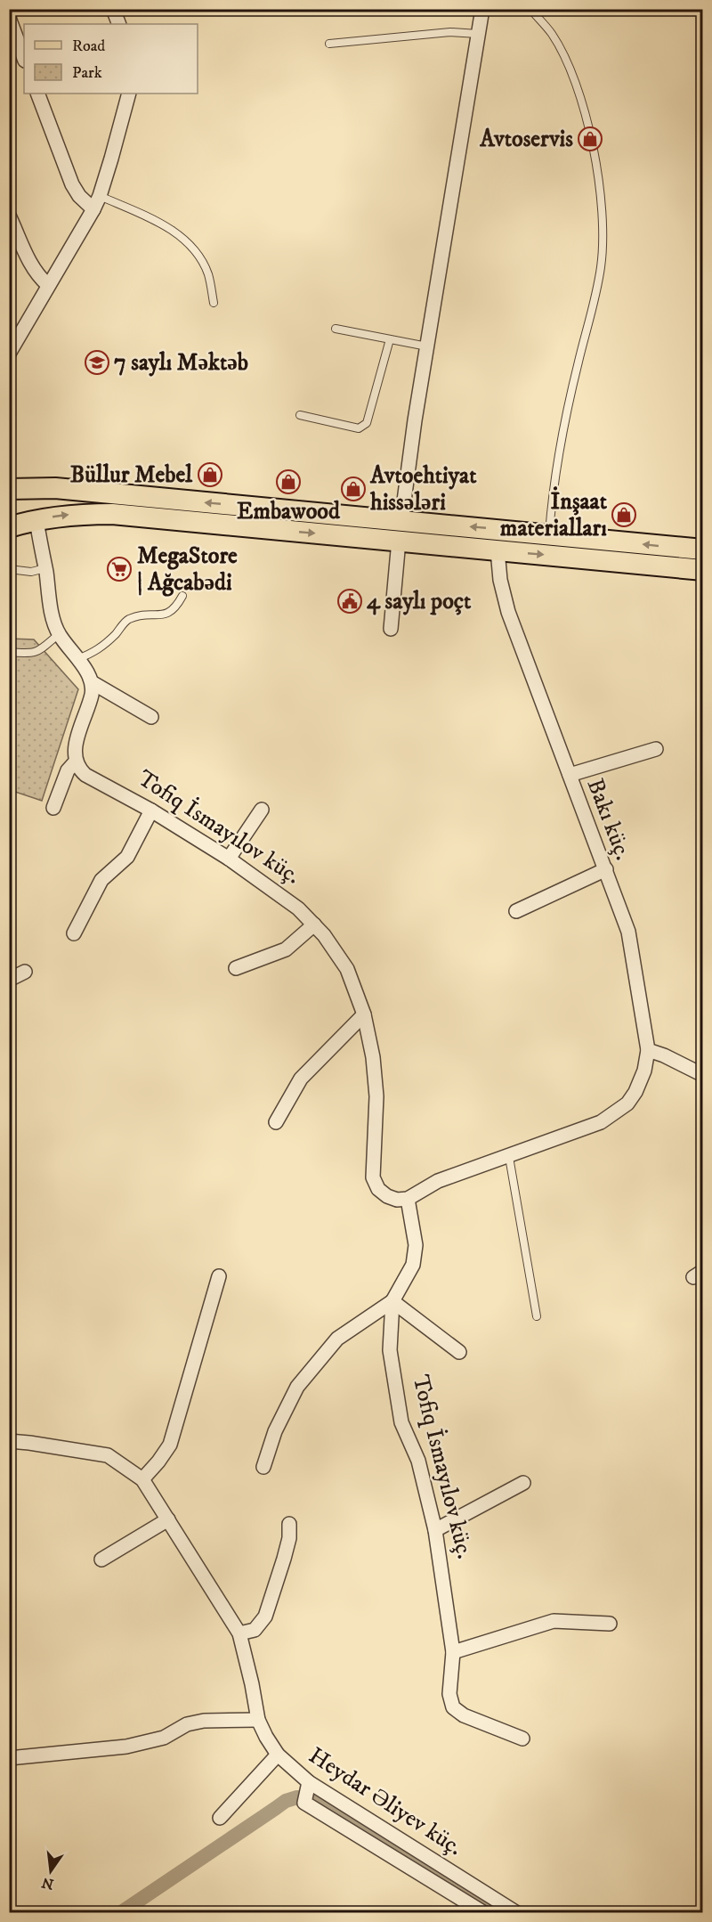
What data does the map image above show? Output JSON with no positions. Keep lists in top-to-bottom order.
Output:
{
  "streets": {
    "street": ["Bakı küç.", "Tofiq İsmayılov küç.", "Heydar Əliyev küç."]
  },
  "places": {
    "shop": [
      "Avtoservis",
      "Büllur Mebel",
      "Embawood",
      "Avtoehtiyat hissələri",
      "İnşaat materialları"
    ],
    "school or university": ["7 saylı Məktəb"],
    "supermarket": ["MegaStore | Ağcabədi"],
    "public building": ["4 saylı poçt"]
  },
  "legend": ["Road", "Park"],
  "north": "bottom"
}
